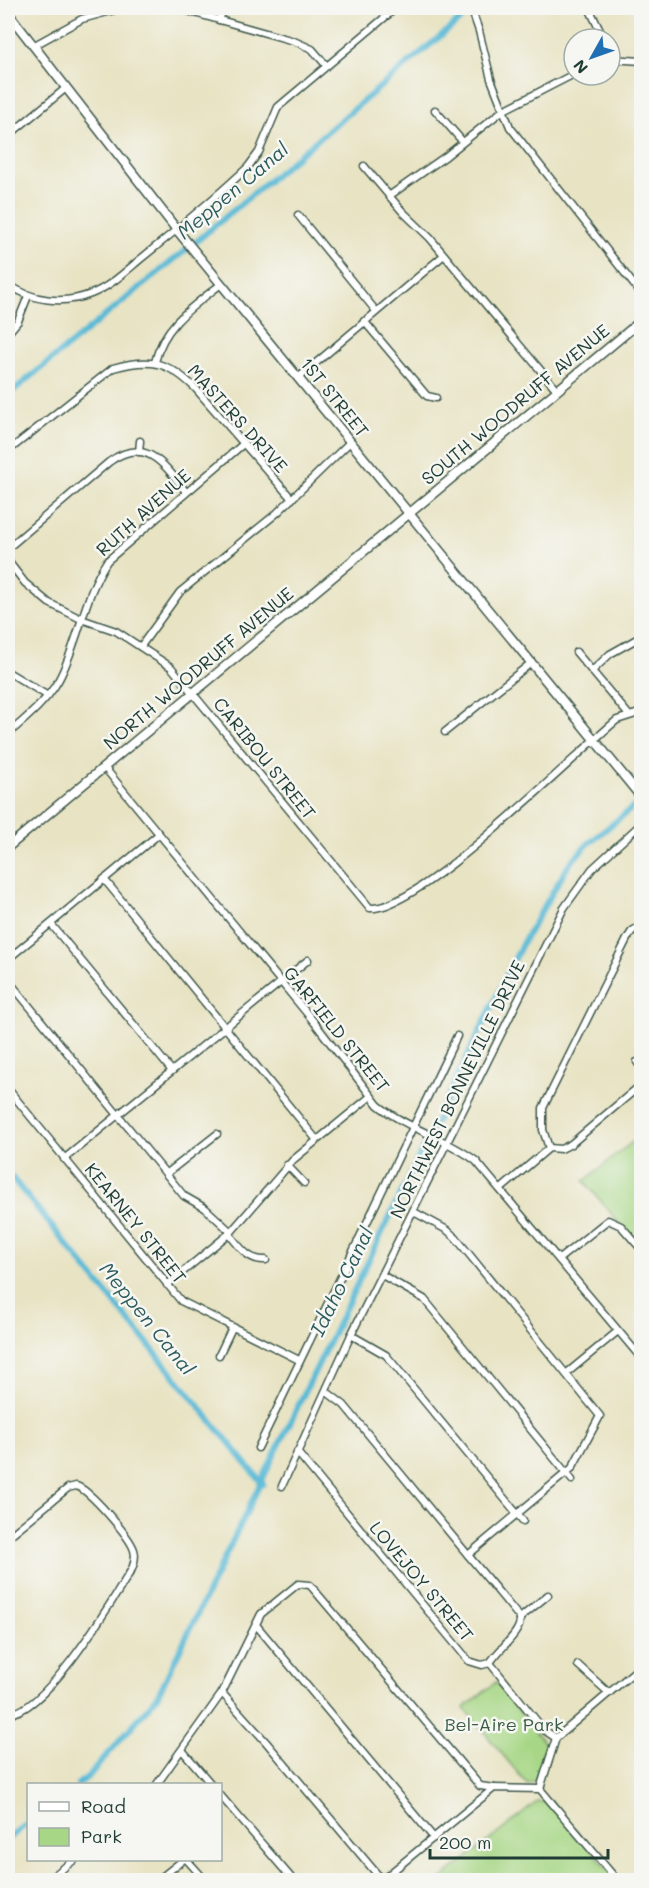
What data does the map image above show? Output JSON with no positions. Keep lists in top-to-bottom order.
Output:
{
  "streets": {
    "main road": ["1ST STREET", "SOUTH WOODRUFF AVENUE", "NORTH WOODRUFF AVENUE"],
    "street": [
      "MASTERS DRIVE",
      "RUTH AVENUE",
      "CARIBOU STREET",
      "GARFIELD STREET",
      "NORTHWEST BONNEVILLE DRIVE",
      "KEARNEY STREET",
      "LOVEJOY STREET"
    ]
  },
  "crossings": [
    ["1ST STREET", "SOUTH WOODRUFF AVENUE"],
    ["1ST STREET", "NORTH WOODRUFF AVENUE"],
    ["1ST STREET", "CARIBOU STREET"],
    ["SOUTH WOODRUFF AVENUE", "NORTH WOODRUFF AVENUE"],
    ["MASTERS DRIVE", "RUTH AVENUE"],
    ["RUTH AVENUE", "CARIBOU STREET"],
    ["NORTH WOODRUFF AVENUE", "CARIBOU STREET"],
    ["NORTH WOODRUFF AVENUE", "GARFIELD STREET"],
    ["GARFIELD STREET", "NORTHWEST BONNEVILLE DRIVE"],
    ["NORTHWEST BONNEVILLE DRIVE", "LOVEJOY STREET"]
  ],
  "water": ["Meppen Canal", "Idaho Canal"],
  "parks": ["Bel-Aire Park"],
  "legend": ["Road", "Park"],
  "scale_bar": "200 m",
  "north": "bottom left"
}
